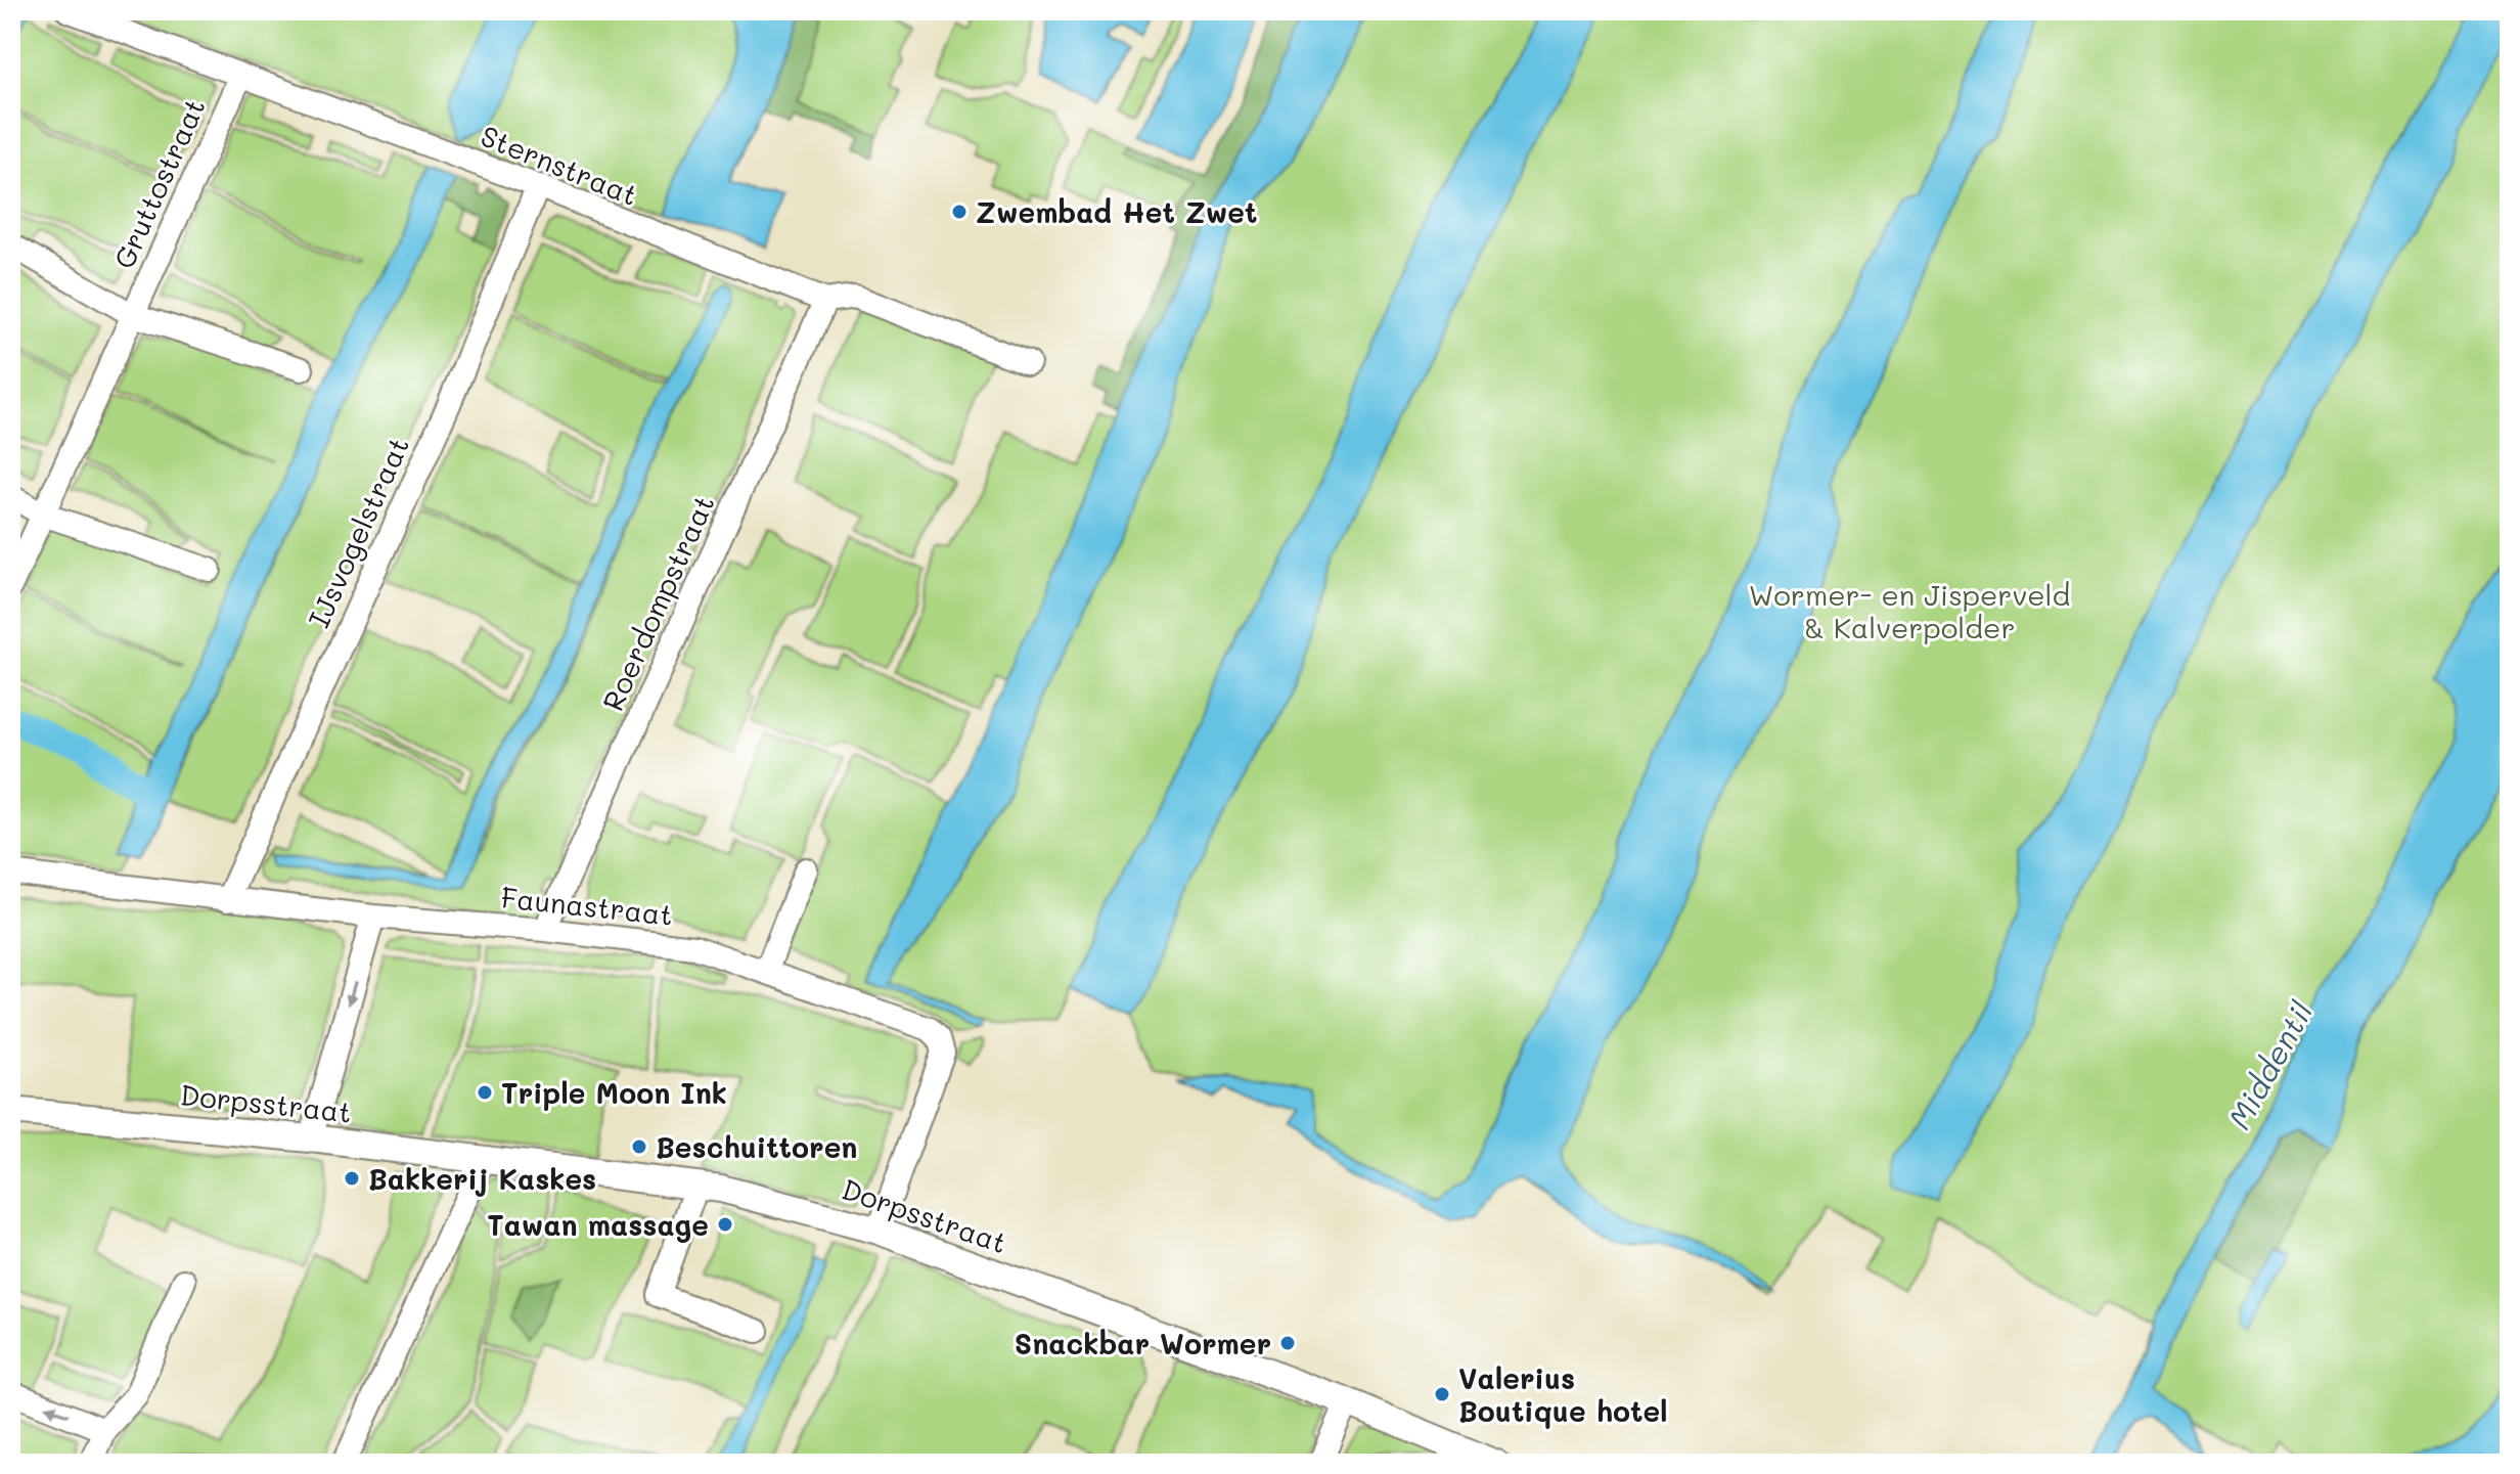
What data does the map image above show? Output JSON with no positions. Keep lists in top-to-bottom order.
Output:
{
  "streets": {
    "street": [
      "Sternstraat",
      "Gruttostraat",
      "IJsvogelstraat",
      "Roerdompstraat",
      "Faunastraat",
      "Dorpsstraat"
    ]
  },
  "crossings": [
    ["Sternstraat", "Gruttostraat"],
    ["Sternstraat", "IJsvogelstraat"],
    ["Sternstraat", "Roerdompstraat"],
    ["IJsvogelstraat", "Faunastraat"],
    ["Roerdompstraat", "Faunastraat"],
    ["Faunastraat", "Dorpsstraat"]
  ],
  "water": ["Middentil"],
  "parks": ["Wormer- en Jisperveld & Kalverpolder"],
  "places": [
    "Zwembad Het Zwet",
    "Triple Moon Ink",
    "Beschuittoren",
    "Bakkerij Kaskes",
    "Tawan massage",
    "Snackbar Wormer",
    "Valerius Boutique hotel"
  ]
}
